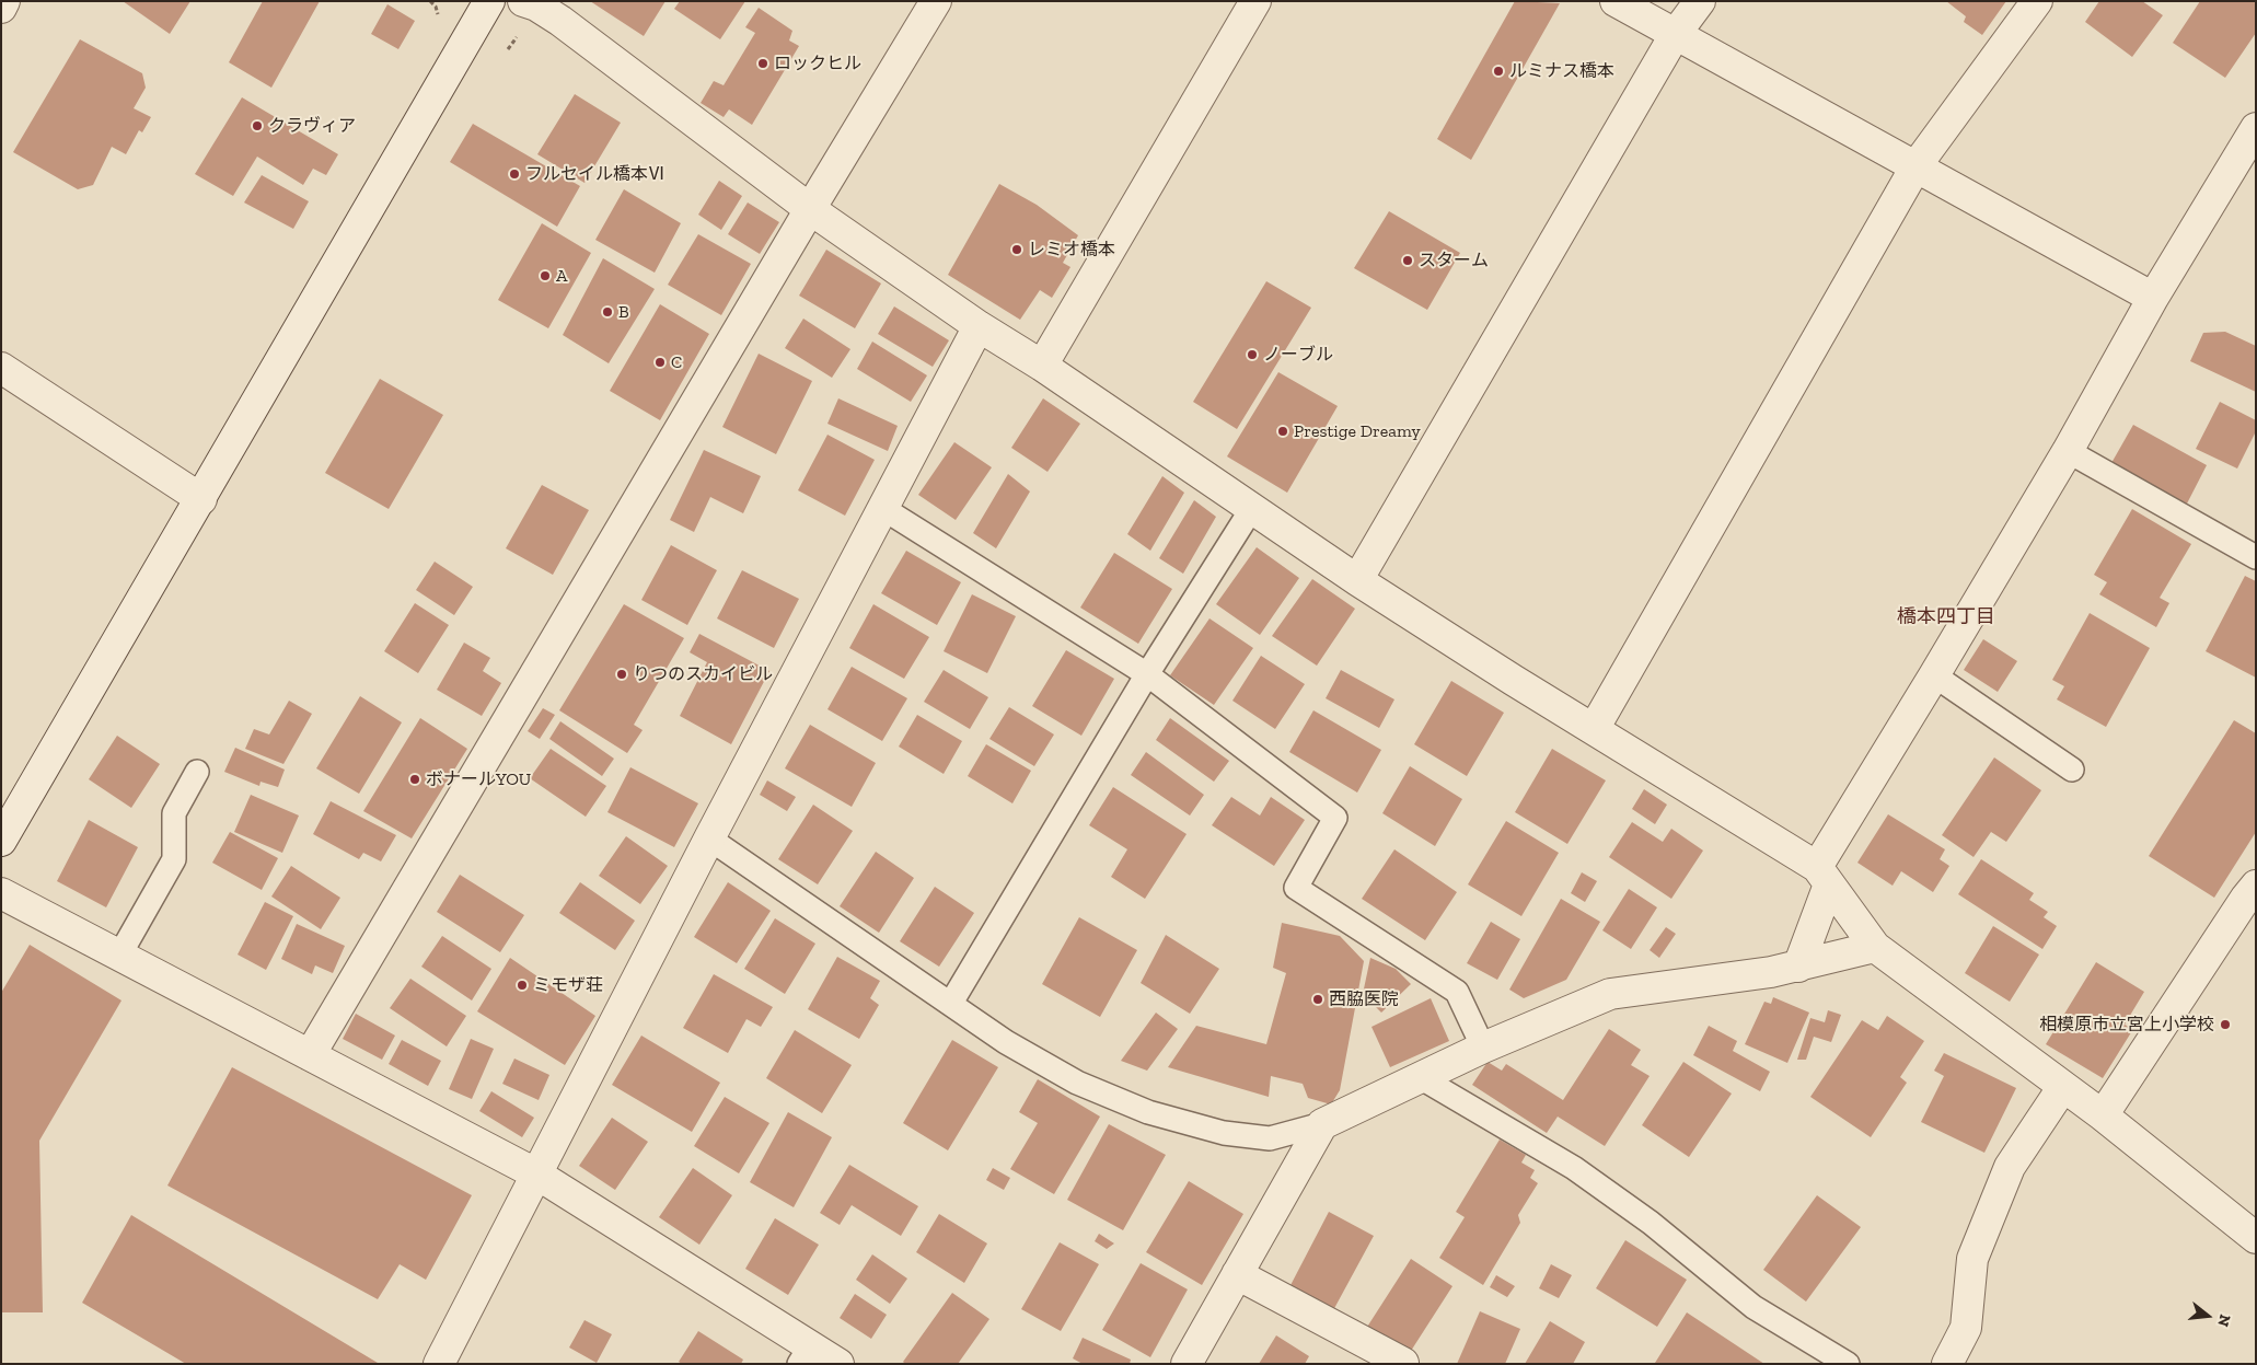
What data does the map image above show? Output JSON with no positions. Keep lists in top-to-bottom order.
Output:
{
  "districts": ["橋本四丁目"],
  "places": [
    "ロックヒル",
    "ルミナス橋本",
    "クラヴィア",
    "フルセイル橋本Ⅵ",
    "レミオ橋本",
    "スターム",
    "A",
    "B",
    "ノーブル",
    "C",
    "Prestige Dreamy",
    "りつのスカイビル",
    "ボナールYOU",
    "ミモザ荘",
    "西脇医院",
    "相模原市立宮上小学校"
  ],
  "north": "right"
}
